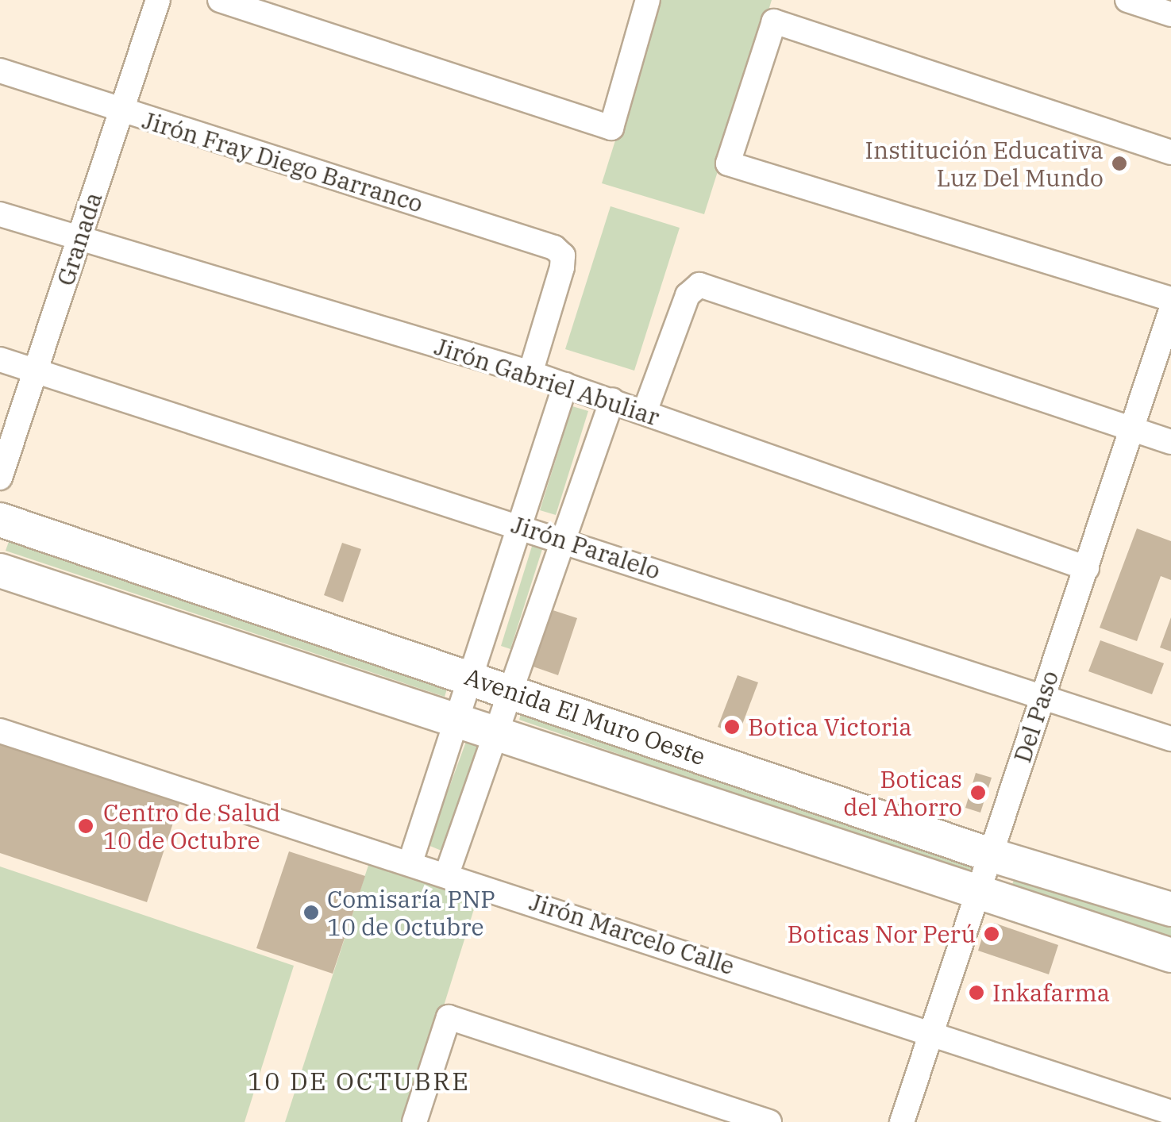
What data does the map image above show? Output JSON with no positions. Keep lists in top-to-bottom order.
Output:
{
  "streets": {
    "main road": ["Avenida El Muro Oeste"],
    "street": [
      "Jirón Fray Diego Barranco",
      "Granada",
      "Jirón Gabriel Abuliar",
      "Jirón Paralelo",
      "Del Paso",
      "Jirón Marcelo Calle"
    ]
  },
  "crossings": [
    ["Jirón Fray Diego Barranco", "Granada"],
    ["Jirón Fray Diego Barranco", "Jirón Gabriel Abuliar"],
    ["Granada", "Jirón Gabriel Abuliar"],
    ["Granada", "Jirón Paralelo"],
    ["Jirón Gabriel Abuliar", "Del Paso"],
    ["Jirón Paralelo", "Del Paso"],
    ["Avenida El Muro Oeste", "Del Paso"],
    ["Del Paso", "Jirón Marcelo Calle"]
  ],
  "districts": ["10 DE OCTUBRE"],
  "places": [
    "Institución Educativa Luz Del Mundo",
    "Botica Victoria",
    "Boticas del Ahorro",
    "Centro de Salud 10 de Octubre",
    "Comisaría PNP 10 de Octubre",
    "Boticas Nor Perú",
    "Inkafarma"
  ]
}
